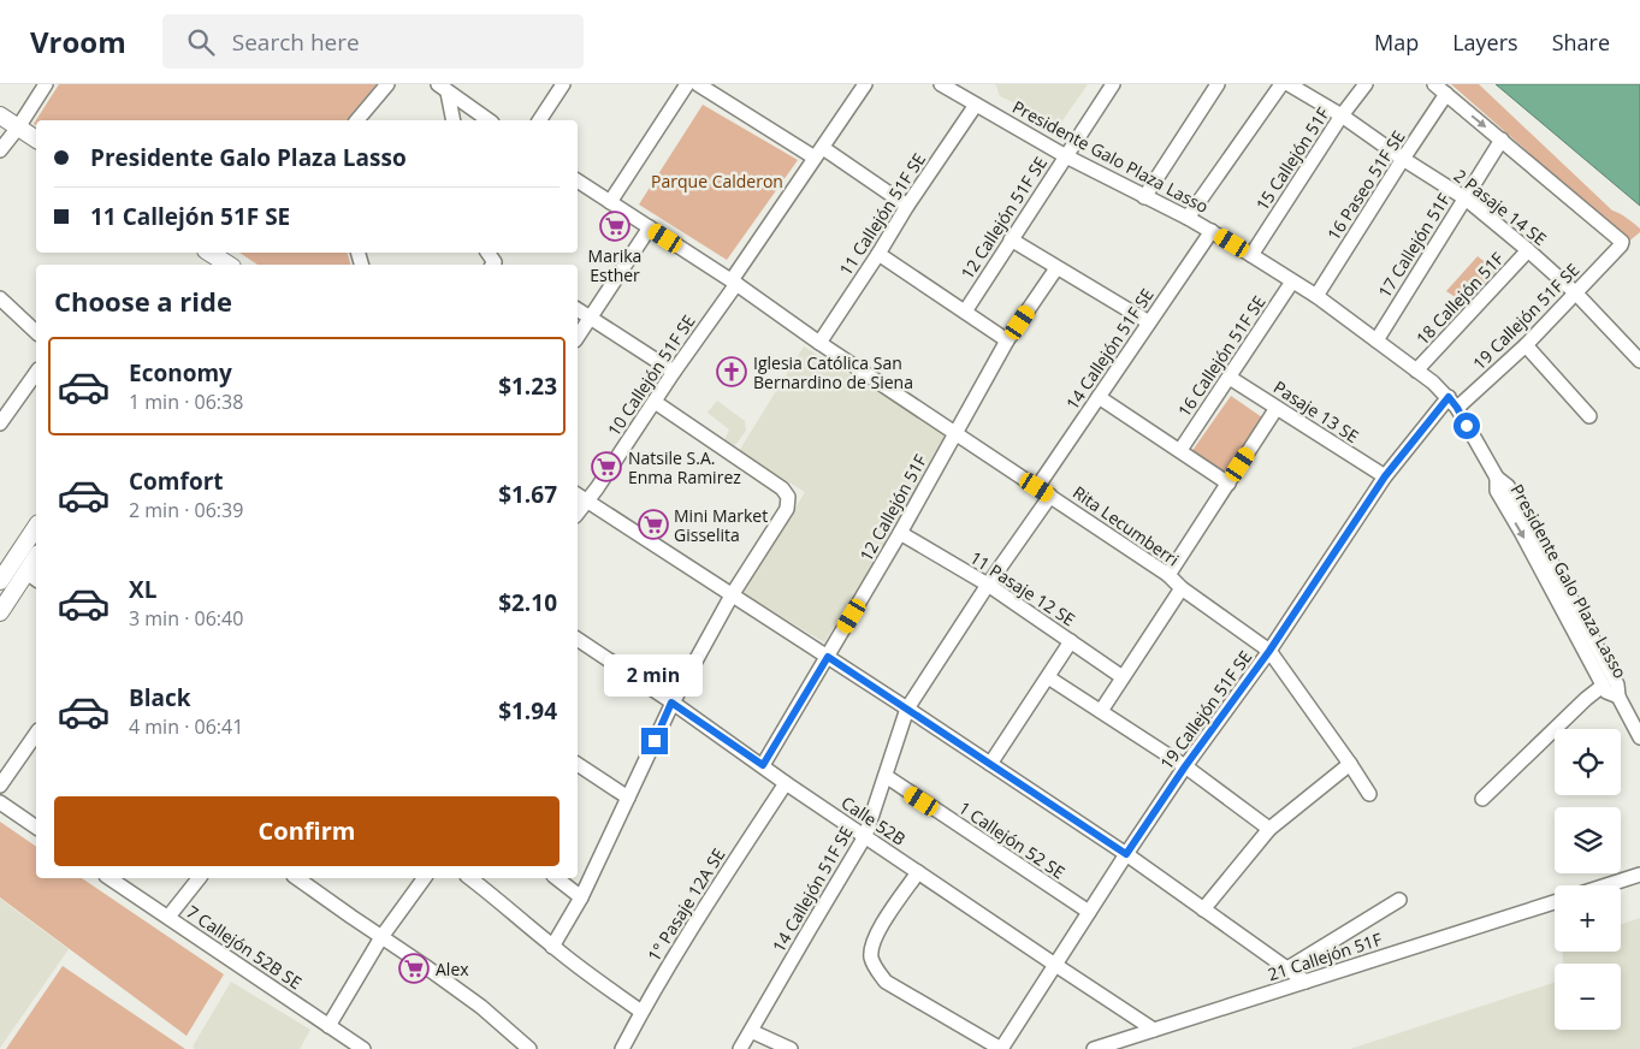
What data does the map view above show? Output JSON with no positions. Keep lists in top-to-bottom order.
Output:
{
  "streets": {
    "street": [
      "Presidente Galo Plaza Lasso",
      "15 Callejón 51F",
      "16 Paseo 51F SE",
      "2 Pasaje 14 SE",
      "11 Callejón 51F SE",
      "12 Callejón 51F SE",
      "17 Callejón 51F",
      "18 Callejón 51F",
      "19 Callejón 51F SE",
      "14 Callejón 51F SE",
      "16 Callejón 51F SE",
      "10 Callejón 51F SE",
      "Pasaje 13 SE",
      "12 Callejón 51F",
      "Rita Lecumberri",
      "11 Pasaje 12 SE",
      "Calle 52B",
      "1 Callejón 52 SE",
      "1° Pasaje 12A SE",
      "7 Callejón 52B SE",
      "21 Callejón 51F"
    ]
  },
  "crossings": [
    ["Presidente Galo Plaza Lasso", "15 Callejón 51F"],
    ["Presidente Galo Plaza Lasso", "16 Paseo 51F SE"],
    ["Presidente Galo Plaza Lasso", "11 Callejón 51F SE"],
    ["Presidente Galo Plaza Lasso", "12 Callejón 51F SE"],
    ["Presidente Galo Plaza Lasso", "17 Callejón 51F"],
    ["Presidente Galo Plaza Lasso", "18 Callejón 51F"],
    ["Presidente Galo Plaza Lasso", "19 Callejón 51F SE"],
    ["Presidente Galo Plaza Lasso", "14 Callejón 51F SE"],
    ["Presidente Galo Plaza Lasso", "16 Callejón 51F SE"],
    ["15 Callejón 51F", "2 Pasaje 14 SE"],
    ["16 Paseo 51F SE", "2 Pasaje 14 SE"],
    ["2 Pasaje 14 SE", "17 Callejón 51F"],
    ["2 Pasaje 14 SE", "18 Callejón 51F"],
    ["2 Pasaje 14 SE", "19 Callejón 51F SE"],
    ["11 Callejón 51F SE", "Rita Lecumberri"],
    ["17 Callejón 51F", "19 Callejón 51F SE"],
    ["19 Callejón 51F SE", "Pasaje 13 SE"],
    ["19 Callejón 51F SE", "Rita Lecumberri"],
    ["19 Callejón 51F SE", "Calle 52B"],
    ["19 Callejón 51F SE", "1 Callejón 52 SE"],
    ["14 Callejón 51F SE", "Rita Lecumberri"],
    ["14 Callejón 51F SE", "11 Pasaje 12 SE"],
    ["14 Callejón 51F SE", "Calle 52B"],
    ["14 Callejón 51F SE", "1 Callejón 52 SE"],
    ["16 Callejón 51F SE", "Pasaje 13 SE"],
    ["10 Callejón 51F SE", "Rita Lecumberri"],
    ["12 Callejón 51F", "Rita Lecumberri"],
    ["12 Callejón 51F", "11 Pasaje 12 SE"],
    ["12 Callejón 51F", "Calle 52B"],
    ["Calle 52B", "1° Pasaje 12A SE"],
    ["Calle 52B", "21 Callejón 51F"]
  ],
  "parks": ["Parque Calderon"],
  "places": {
    "supermarket": [
      "Marika Esther",
      "Natsile S.A. Enma Ramirez",
      "Mini Market Gisselita",
      "Alex"
    ],
    "church": ["Iglesia Católica San Bernardino de Siena"]
  },
  "page": {
    "header": "Vroom",
    "search": "Search here",
    "nav": ["Map", "Layers", "Share"],
    "banner": ["Presidente Galo Plaza Lasso", "11 Callejón 51F SE"],
    "heading": "Choose a ride",
    "list": [
      {
        "name": "Economy",
        "note": "1 min · 06:38",
        "value": "$1.23"
      },
      {
        "name": "Comfort",
        "note": "2 min · 06:39",
        "value": "$1.67"
      },
      {
        "name": "XL",
        "note": "3 min · 06:40",
        "value": "$2.10"
      },
      {
        "name": "Black",
        "note": "4 min · 06:41",
        "value": "$1.94"
      }
    ],
    "bubble": "2 min",
    "map_buttons": ["+", "−"],
    "buttons": "Confirm"
  }
}
